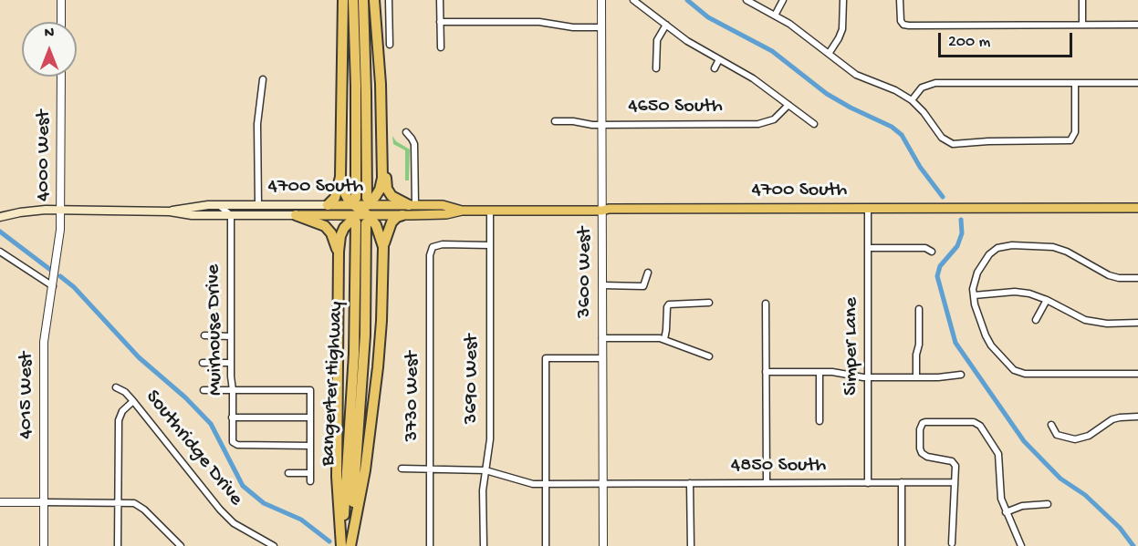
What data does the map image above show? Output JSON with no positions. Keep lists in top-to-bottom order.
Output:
{
  "streets": {
    "highway": ["Bangerter Highway"],
    "main road": ["4700 South"],
    "street": [
      "4650 South",
      "4000 West",
      "3600 West",
      "Muirhouse Drive",
      "Simper Lane",
      "3690 West",
      "4015 West",
      "3730 West",
      "Southridge Drive",
      "4850 South"
    ]
  },
  "crossings": [
    ["4650 South", "3600 West"],
    ["4000 West", "4700 South"],
    ["4000 West", "4015 West"],
    ["4700 South", "3600 West"],
    ["4700 South", "Muirhouse Drive"],
    ["4700 South", "Simper Lane"],
    ["4700 South", "3690 West"],
    ["4700 South", "Bangerter Highway"],
    ["3600 West", "4850 South"],
    ["Simper Lane", "4850 South"],
    ["3690 West", "3730 West"],
    ["3690 West", "4850 South"],
    ["3730 West", "4850 South"]
  ],
  "scale_bar": "200 m",
  "north": "top"
}
